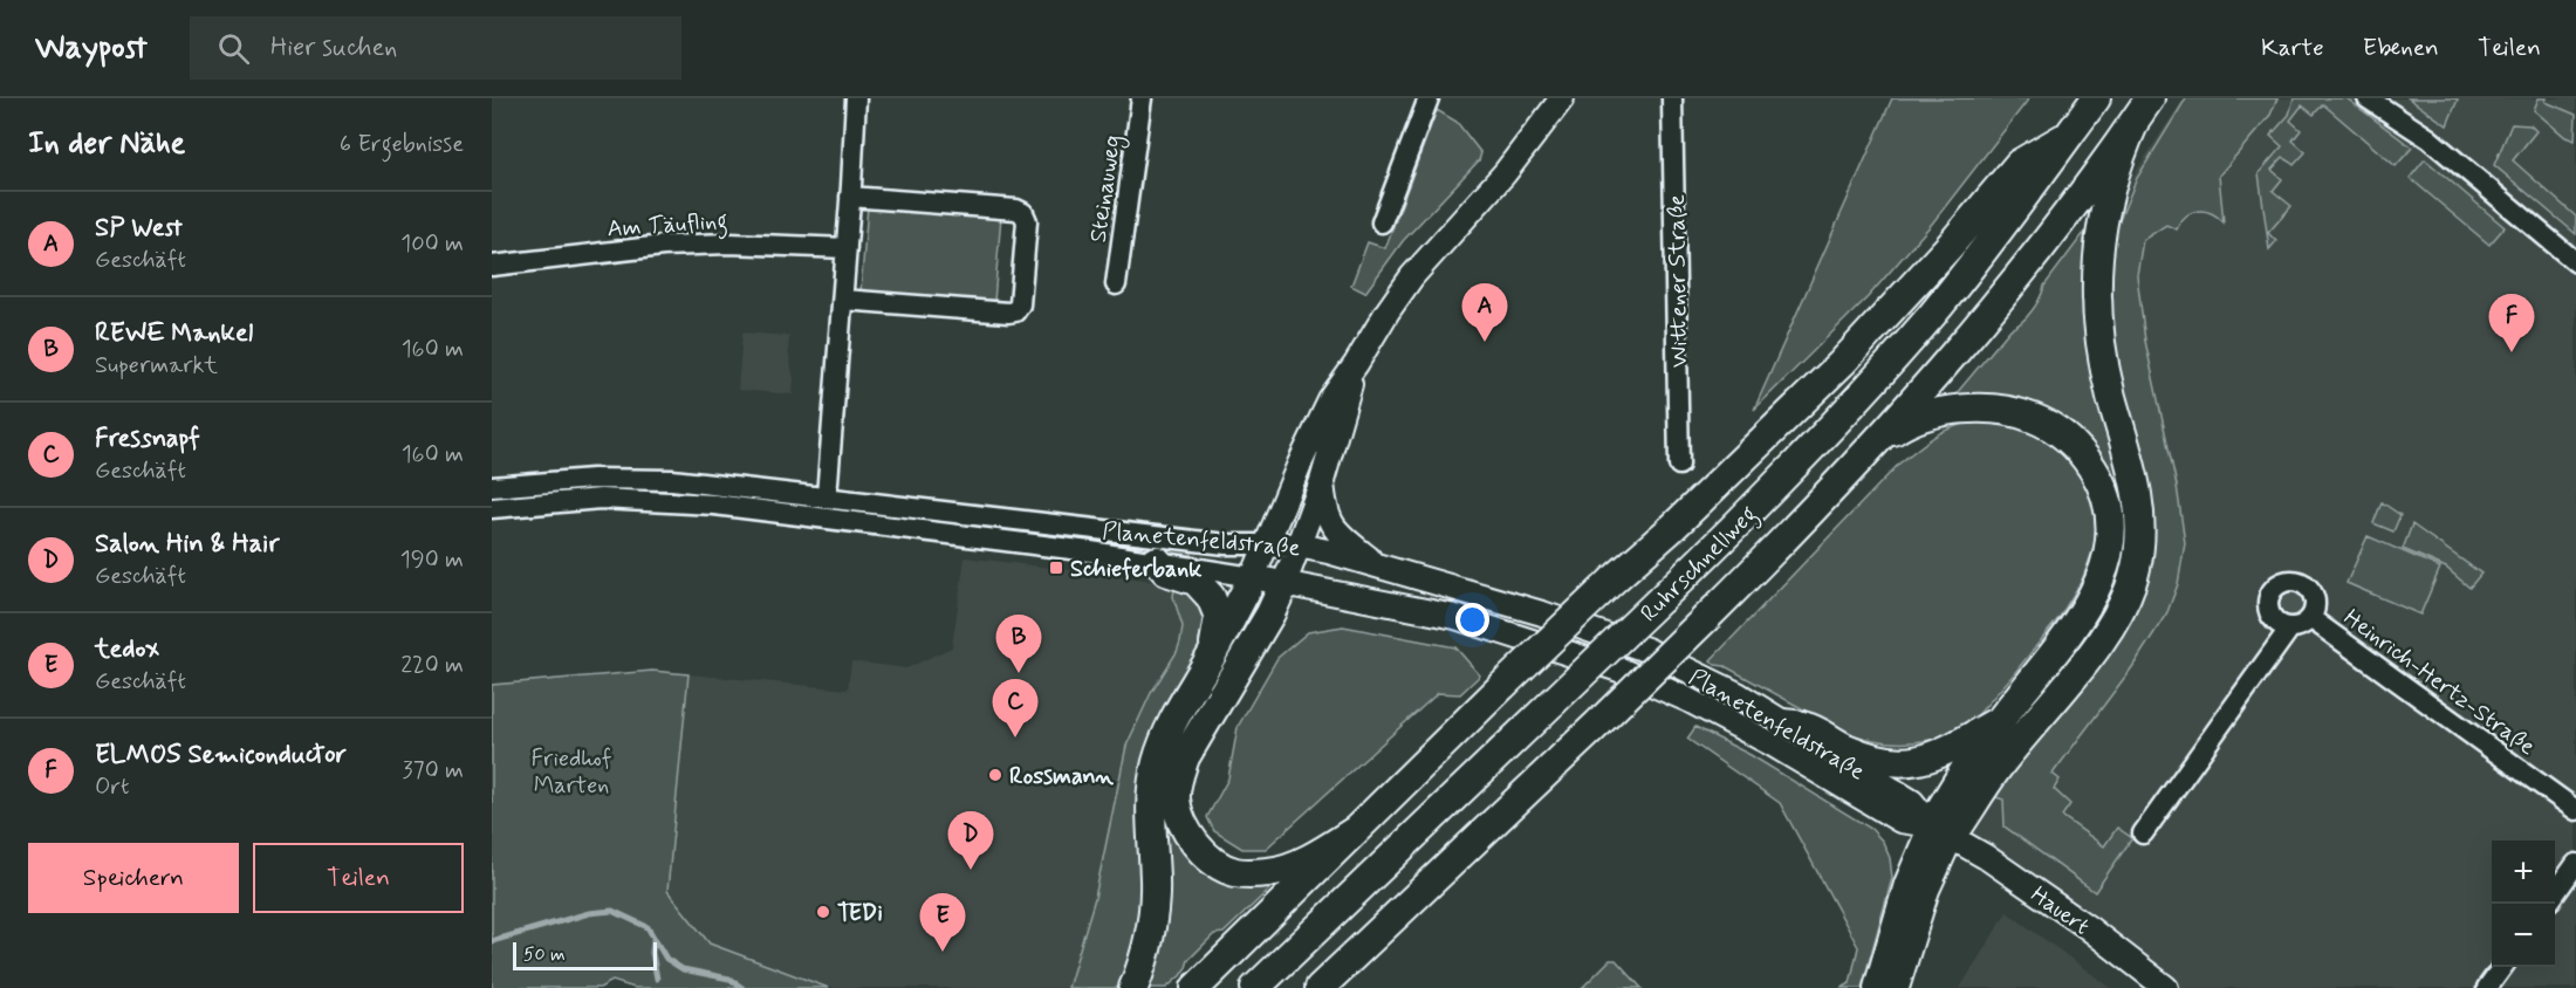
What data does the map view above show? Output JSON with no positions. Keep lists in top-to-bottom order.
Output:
{
  "streets": {
    "highway": ["Ruhrschnellweg"],
    "main road": ["Planetenfeldstraße", "Hauert"],
    "street": [
      "Steinauweg",
      "Am Täufling",
      "Wittener Straße",
      "Heinrich-Hertz-Straße"
    ]
  },
  "crossings": [
    ["Planetenfeldstraße", "Hauert"]
  ],
  "parks": ["Friedhof Marten"],
  "places": {
    "transit": ["Schieferbank"],
    "other": ["Rossmann", "TEDi"]
  },
  "scale_bar": "50 m",
  "page": {
    "header": "Waypost",
    "search": "Hier suchen",
    "nav": ["Karte", "Ebenen", "Teilen"],
    "heading": ["In der Nähe", "6 Ergebnisse"],
    "list": [
      {
        "mark": "A",
        "name": "SP West",
        "note": "Geschäft",
        "value": "100 m"
      },
      {
        "mark": "B",
        "name": "REWE Mankel",
        "note": "Supermarkt",
        "value": "160 m"
      },
      {
        "mark": "C",
        "name": "Fressnapf",
        "note": "Geschäft",
        "value": "160 m"
      },
      {
        "mark": "D",
        "name": "Salon Hin & Hair",
        "note": "Geschäft",
        "value": "190 m"
      },
      {
        "mark": "E",
        "name": "tedox",
        "note": "Geschäft",
        "value": "220 m"
      },
      {
        "mark": "F",
        "name": "ELMOS Semiconductor",
        "note": "Ort",
        "value": "370 m"
      }
    ],
    "pins": [
      "A",
      "F",
      "B",
      "C",
      "D",
      "E"
    ],
    "buttons": ["Speichern", "Teilen"],
    "map_buttons": ["+", "−"],
    "scale": "50 m"
  }
}
